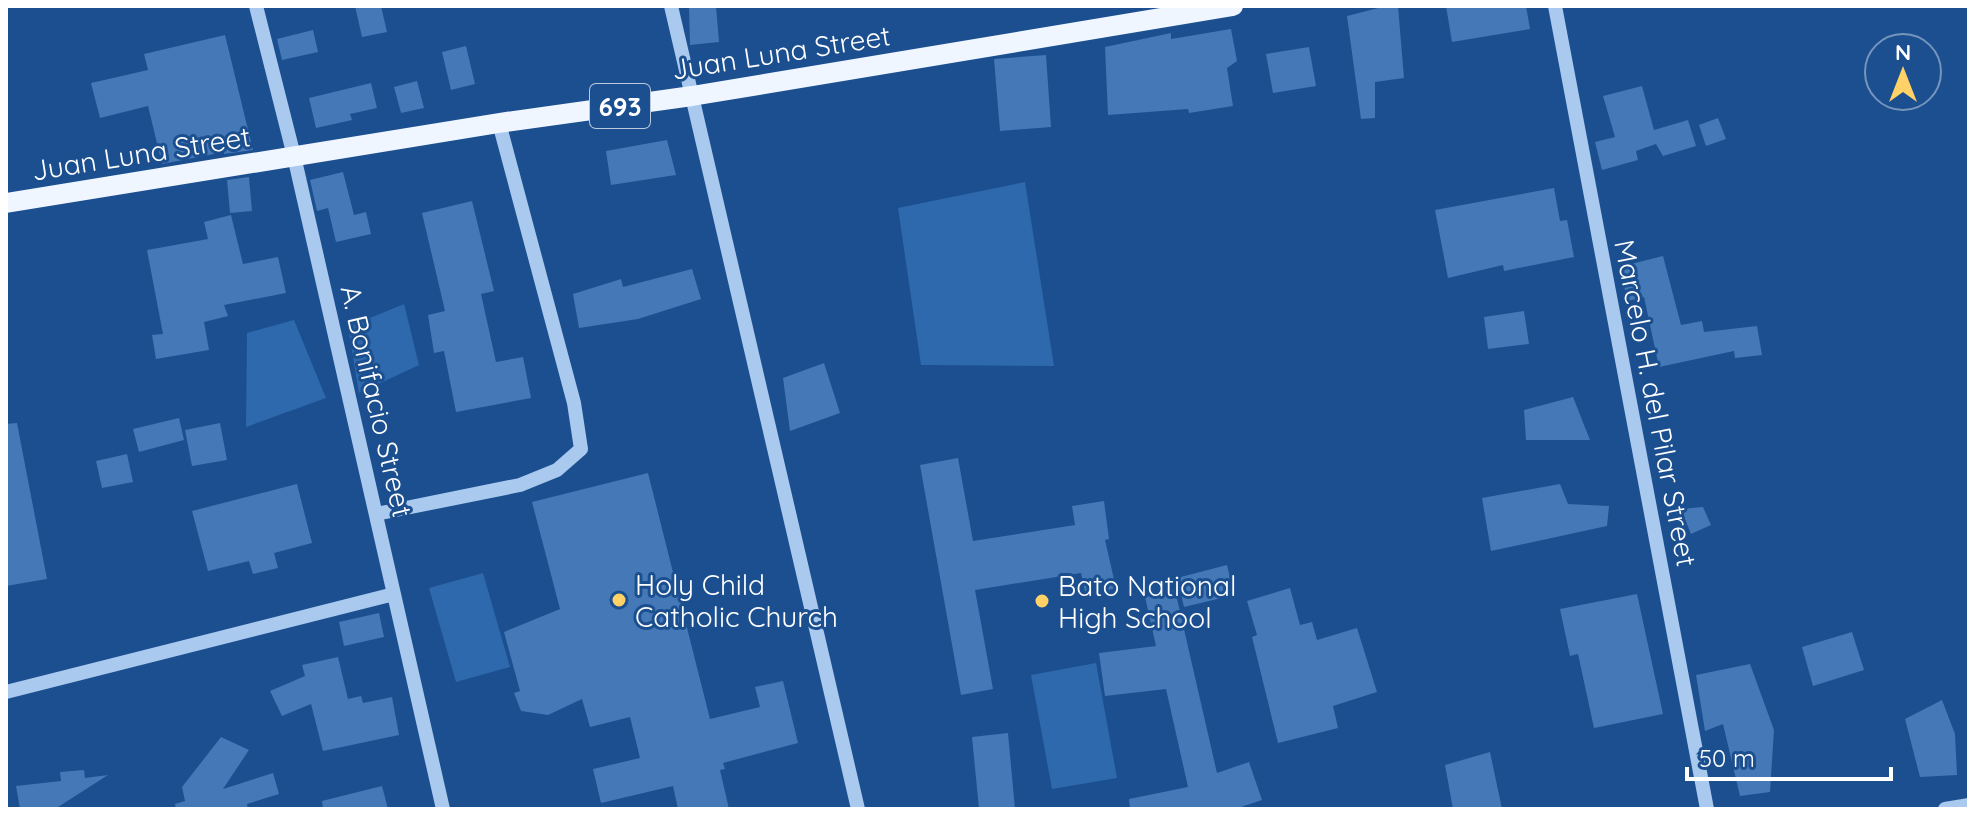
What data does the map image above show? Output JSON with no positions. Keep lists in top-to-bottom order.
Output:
{
  "streets": {
    "main road": ["Juan Luna Street", "693"],
    "street": ["A. Bonifacio Street", "Marcelo H. del Pilar Street"]
  },
  "crossings": [
    ["Juan Luna Street", "A. Bonifacio Street"]
  ],
  "places": ["Holy Child Catholic Church", "Bato National High School"],
  "scale_bar": "50 m",
  "north": "top"
}
